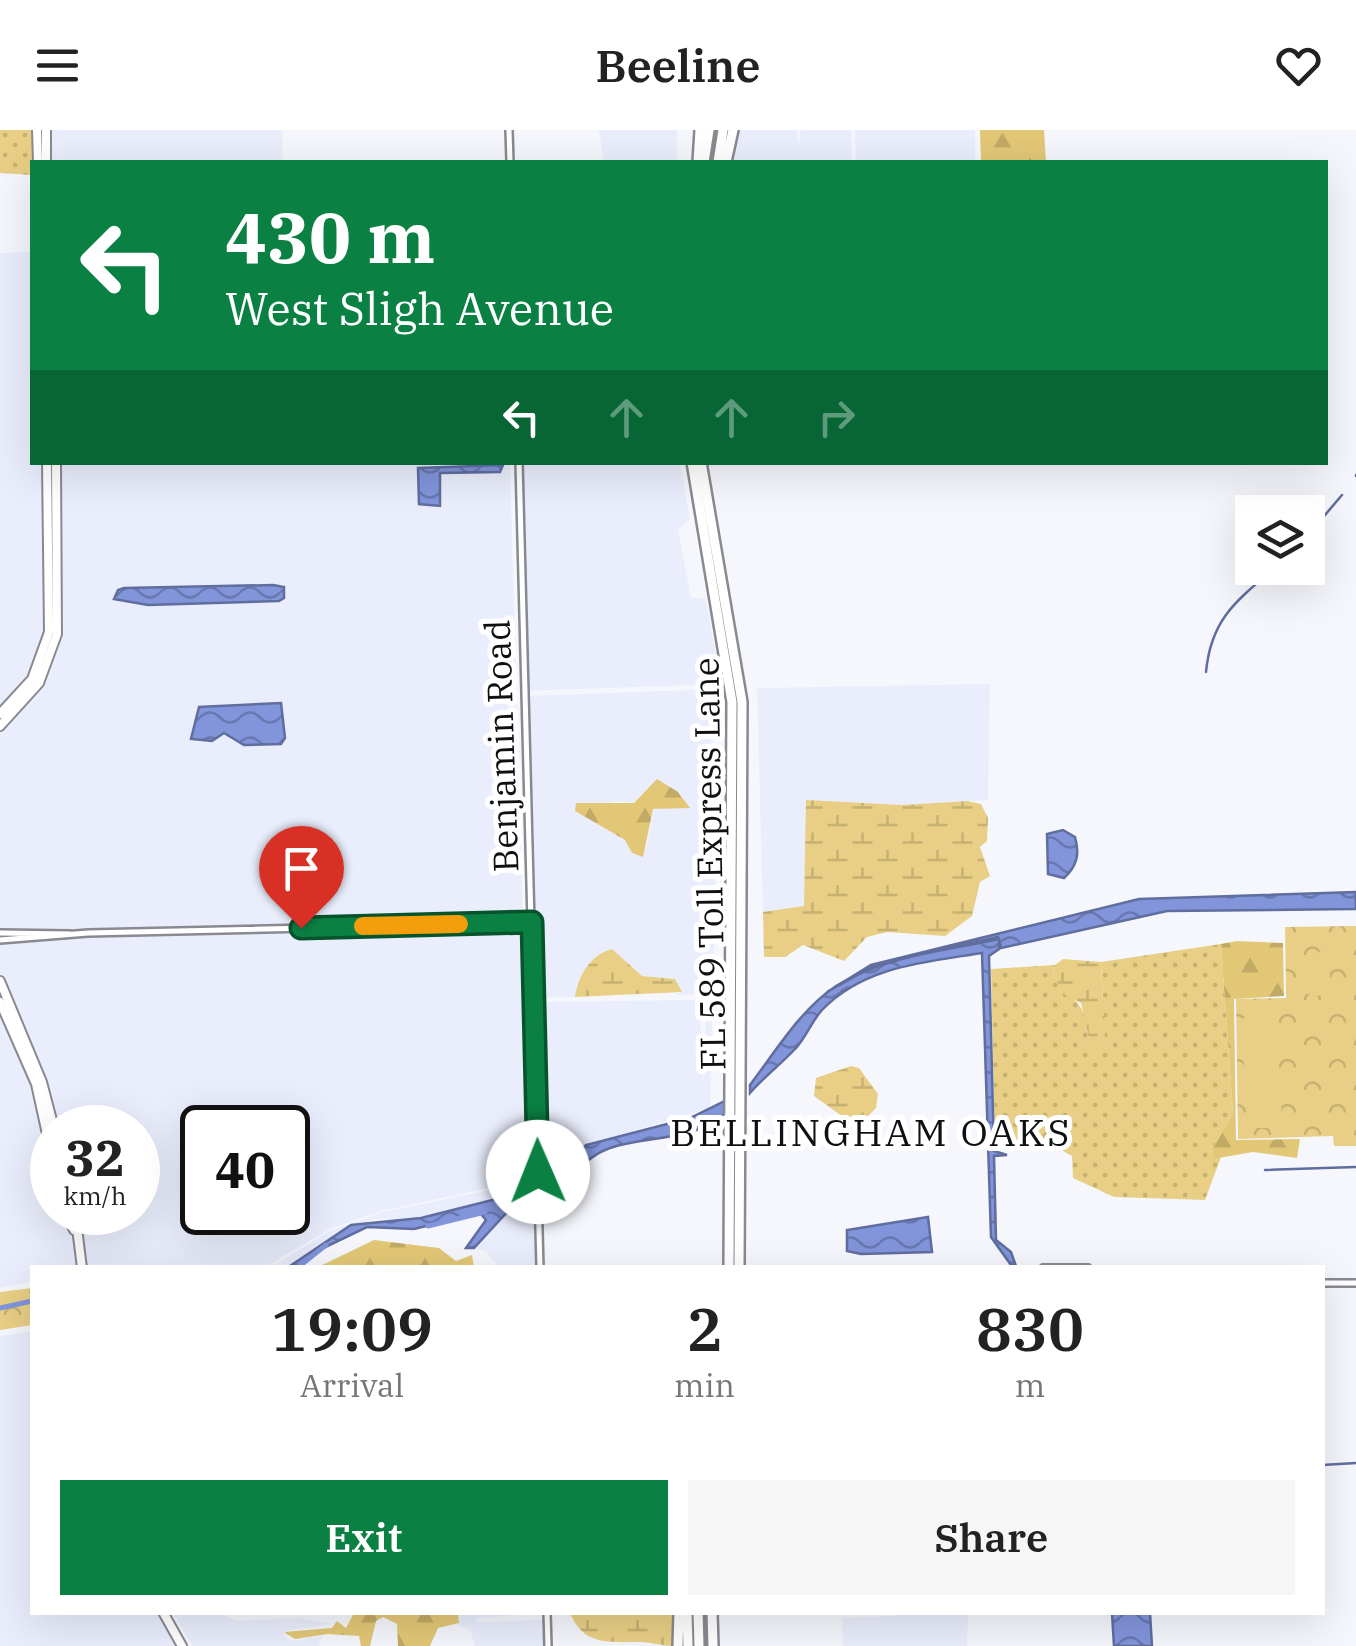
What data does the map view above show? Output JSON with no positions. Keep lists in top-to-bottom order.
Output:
{
  "streets": {
    "street": ["Benjamin Road"]
  },
  "districts": ["BELLINGHAM OAKS"],
  "page": {
    "header": "Beeline",
    "turn": ["430 m", "West Sligh Avenue"],
    "speed": "32 km/h",
    "limit": "40",
    "eta": [
      "19:09",
      "Arrival",
      "2",
      "min",
      "830",
      "m"
    ],
    "buttons": ["Exit", "Share"]
  }
}
